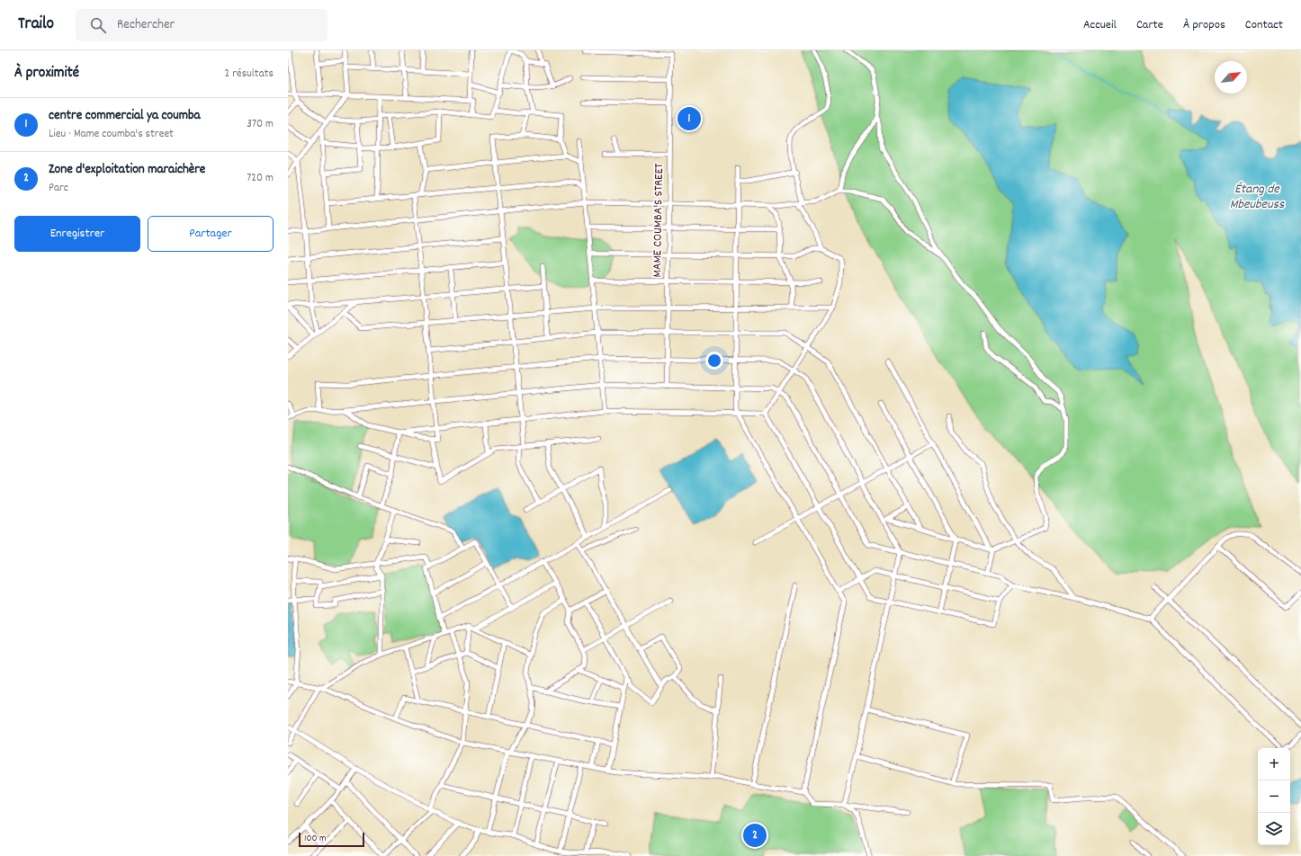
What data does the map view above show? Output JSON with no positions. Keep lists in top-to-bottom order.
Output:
{
  "streets": {
    "street": ["MAME COUMBA'S STREET"]
  },
  "water": ["Étang de Mbeubeuss"],
  "scale_bar": "100 m",
  "north": "top right",
  "page": {
    "header": "Trailo",
    "search": "Rechercher",
    "nav": [
      "Accueil",
      "Carte",
      "À propos",
      "Contact"
    ],
    "heading": ["À proximité", "2 résultats"],
    "list": [
      {
        "mark": "1",
        "name": "centre commercial ya coumba",
        "note": "Lieu · Mame coumba's street",
        "value": "370 m"
      },
      {
        "mark": "2",
        "name": "Zone d'exploitation maraichère",
        "note": "Parc",
        "value": "720 m"
      }
    ],
    "pins": ["1", "2"],
    "buttons": ["Enregistrer", "Partager"],
    "map_buttons": ["+", "−"],
    "scale": "100 m"
  }
}
